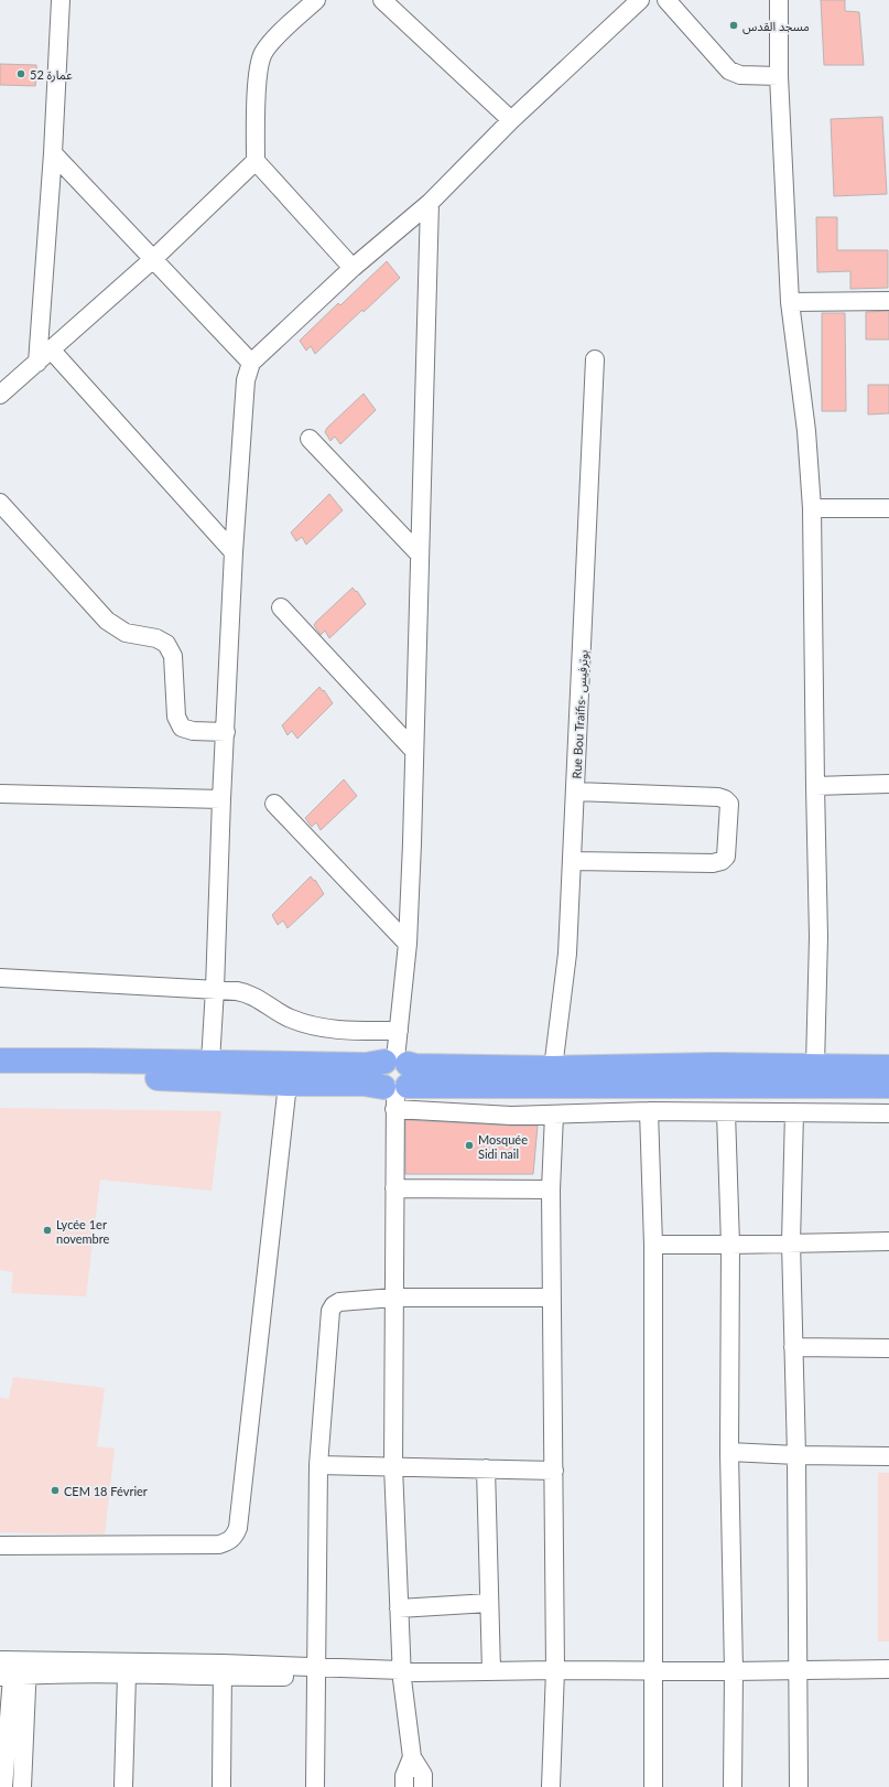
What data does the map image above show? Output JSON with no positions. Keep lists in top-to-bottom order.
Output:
{
  "streets": {
    "street": ["Rue Bou Traifis- بوترفيس"]
  },
  "places": [
    "مسجد القدس",
    "عمارة 52",
    "Mosquée Sidi nail",
    "Lycée 1er novembre",
    "CEM 18 Février"
  ]
}
